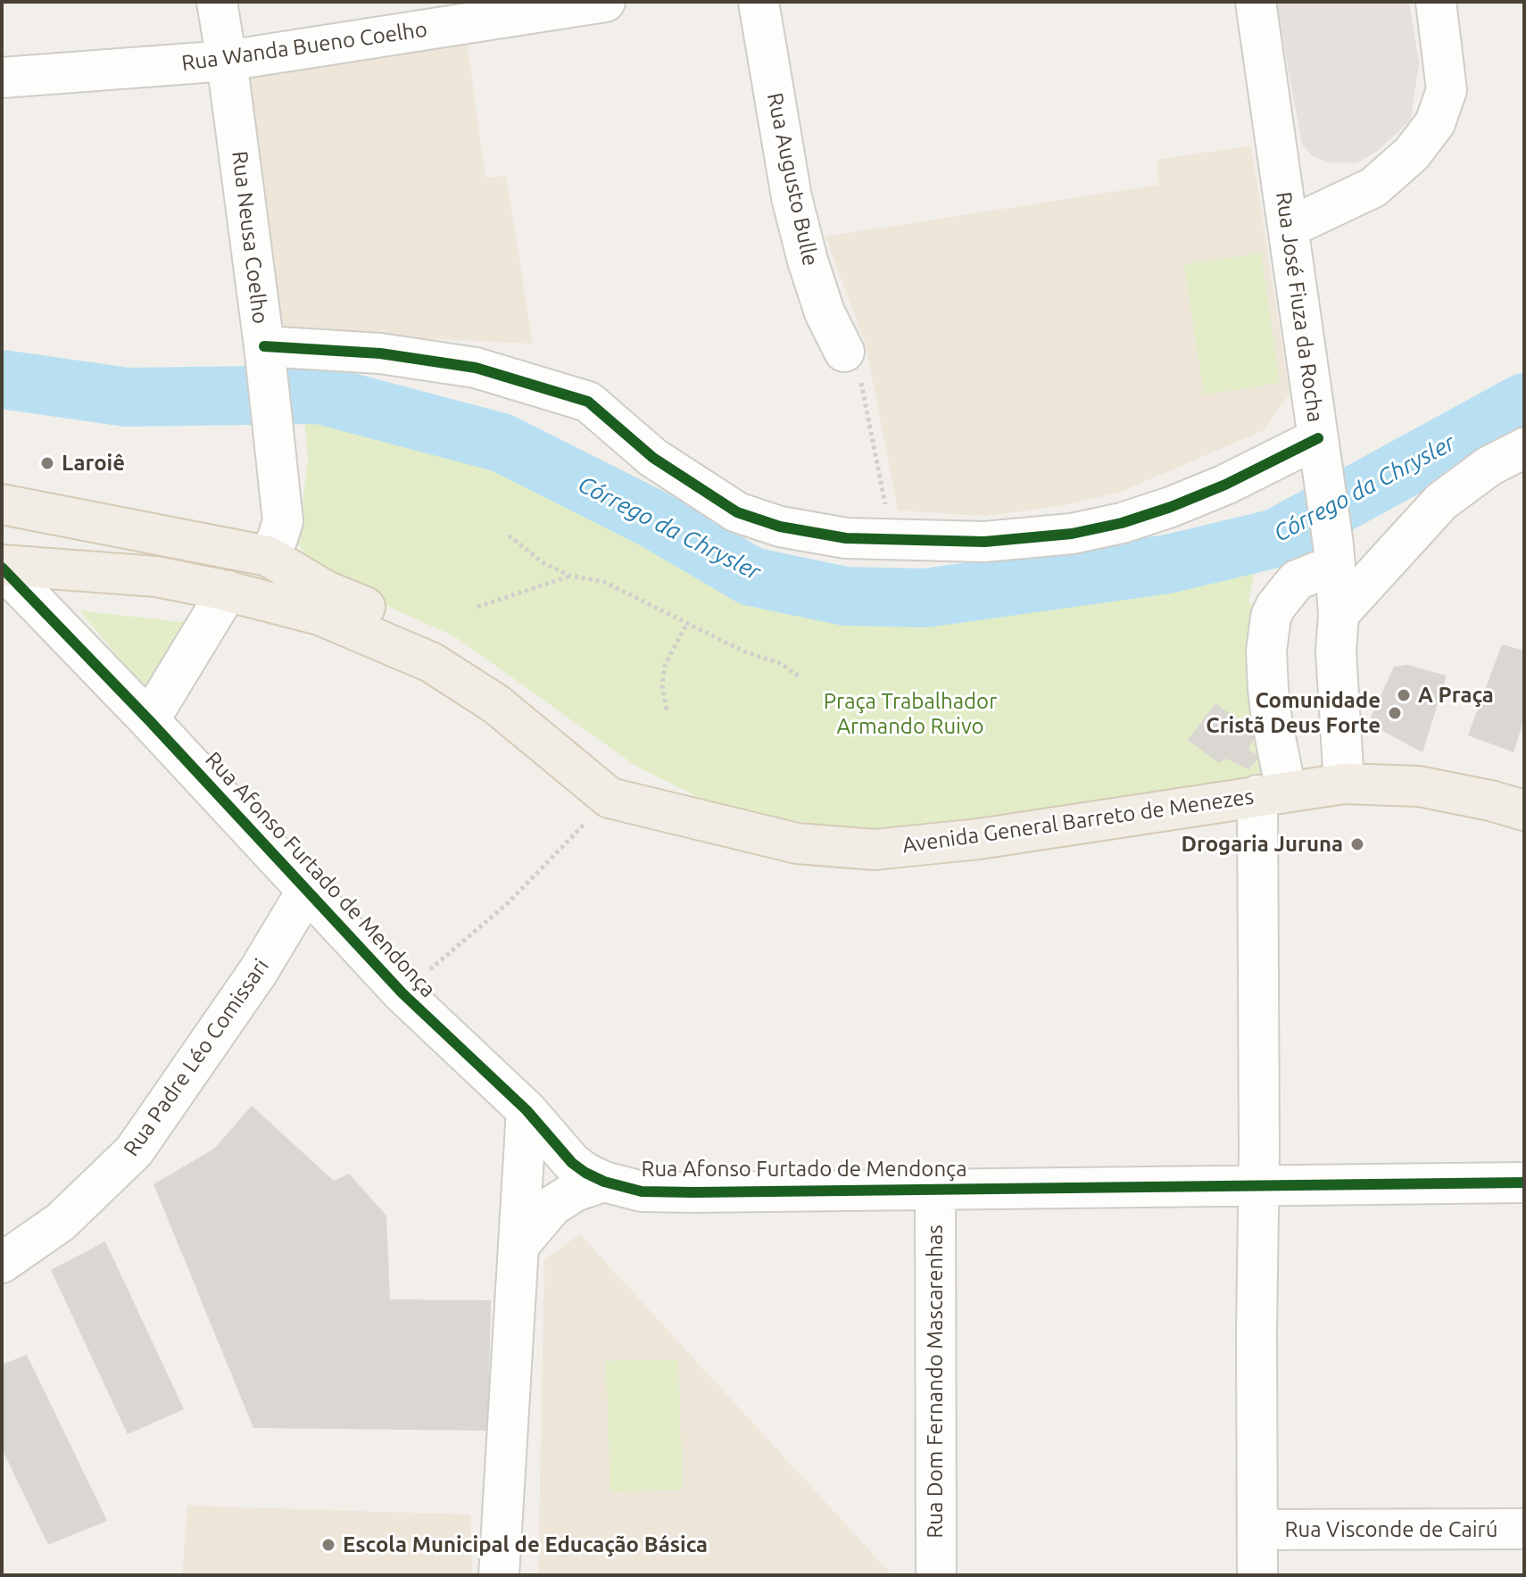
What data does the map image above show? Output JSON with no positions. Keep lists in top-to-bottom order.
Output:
{
  "streets": {
    "main road": ["Avenida General Barreto de Menezes"],
    "street": [
      "Rua Wanda Bueno Coelho",
      "Rua Augusto Bulle",
      "Rua Neusa Coelho",
      "Rua José Fiuza da Rocha",
      "Rua Afonso Furtado de Mendonça",
      "Rua Padre Léo Comissari",
      "Rua Dom Fernando Mascarenhas",
      "Rua Visconde de Cairú"
    ]
  },
  "crossings": [
    ["Rua Wanda Bueno Coelho", "Rua Neusa Coelho"],
    ["Rua Neusa Coelho", "Avenida General Barreto de Menezes"],
    ["Rua José Fiuza da Rocha", "Avenida General Barreto de Menezes"],
    ["Avenida General Barreto de Menezes", "Rua Afonso Furtado de Mendonça"],
    ["Rua Afonso Furtado de Mendonça", "Rua Padre Léo Comissari"],
    ["Rua Afonso Furtado de Mendonça", "Rua Dom Fernando Mascarenhas"]
  ],
  "water": ["Córrego da Chrysler"],
  "parks": ["Praça Trabalhador Armando Ruivo"],
  "places": [
    "Laroiê",
    "A Praça",
    "Comunidade Cristã Deus Forte",
    "Drogaria Juruna",
    "Escola Municipal de Educação Básica"
  ]
}
